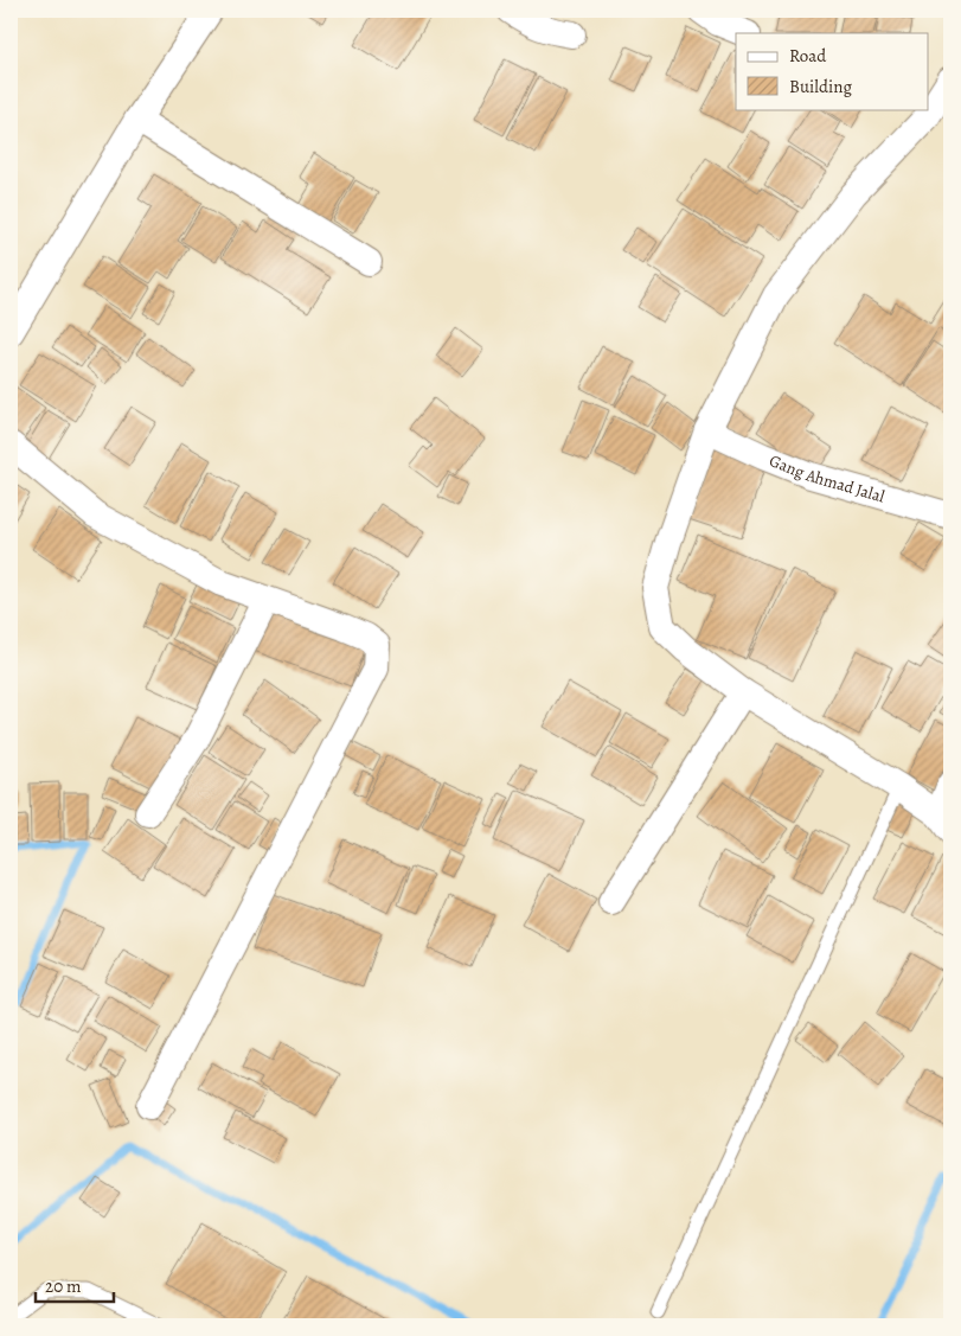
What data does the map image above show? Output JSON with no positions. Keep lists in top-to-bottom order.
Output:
{
  "streets": {
    "street": ["Gang Ahmad Jalal"]
  },
  "legend": ["Road", "Building"],
  "scale_bar": "20 m"
}
